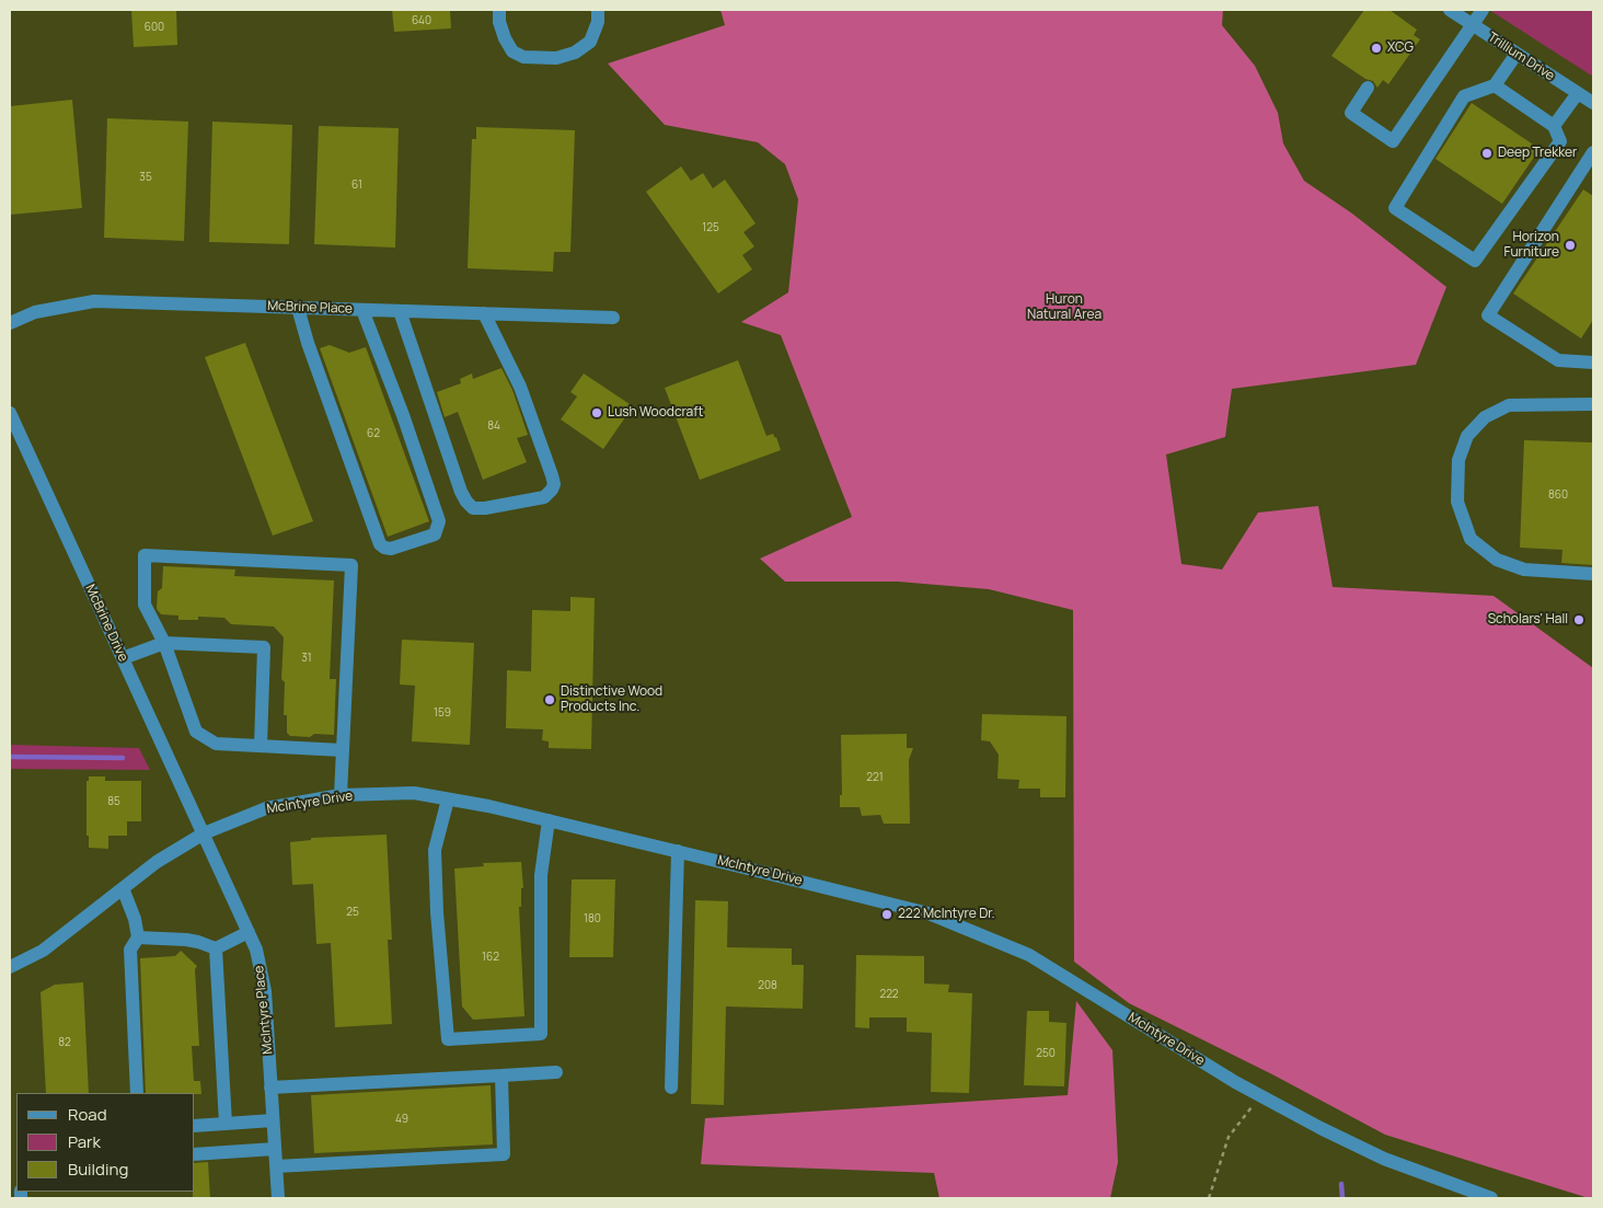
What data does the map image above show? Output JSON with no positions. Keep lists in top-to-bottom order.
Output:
{
  "streets": {
    "street": [
      "Trillium Drive",
      "McBrine Place",
      "McBrine Drive",
      "McIntyre Drive",
      "McIntyre Place"
    ]
  },
  "crossings": [
    ["McBrine Drive", "McIntyre Drive"],
    ["McBrine Drive", "McIntyre Place"],
    ["McIntyre Drive", "McIntyre Place"]
  ],
  "parks": ["Huron Natural Area"],
  "places": [
    "XCG",
    "Deep Trekker",
    "Horizon Furniture",
    "Lush Woodcraft",
    "Scholars' Hall",
    "Distinctive Wood Products Inc.",
    "222 McIntyre Dr."
  ],
  "house_numbers": [
    "640",
    "600",
    "35",
    "61",
    "125",
    "84",
    "62",
    "860",
    "31",
    "159",
    "221",
    "85",
    "25",
    "180",
    "162",
    "208",
    "222",
    "82",
    "250",
    "49"
  ],
  "legend": ["Road", "Park", "Building"]
}
